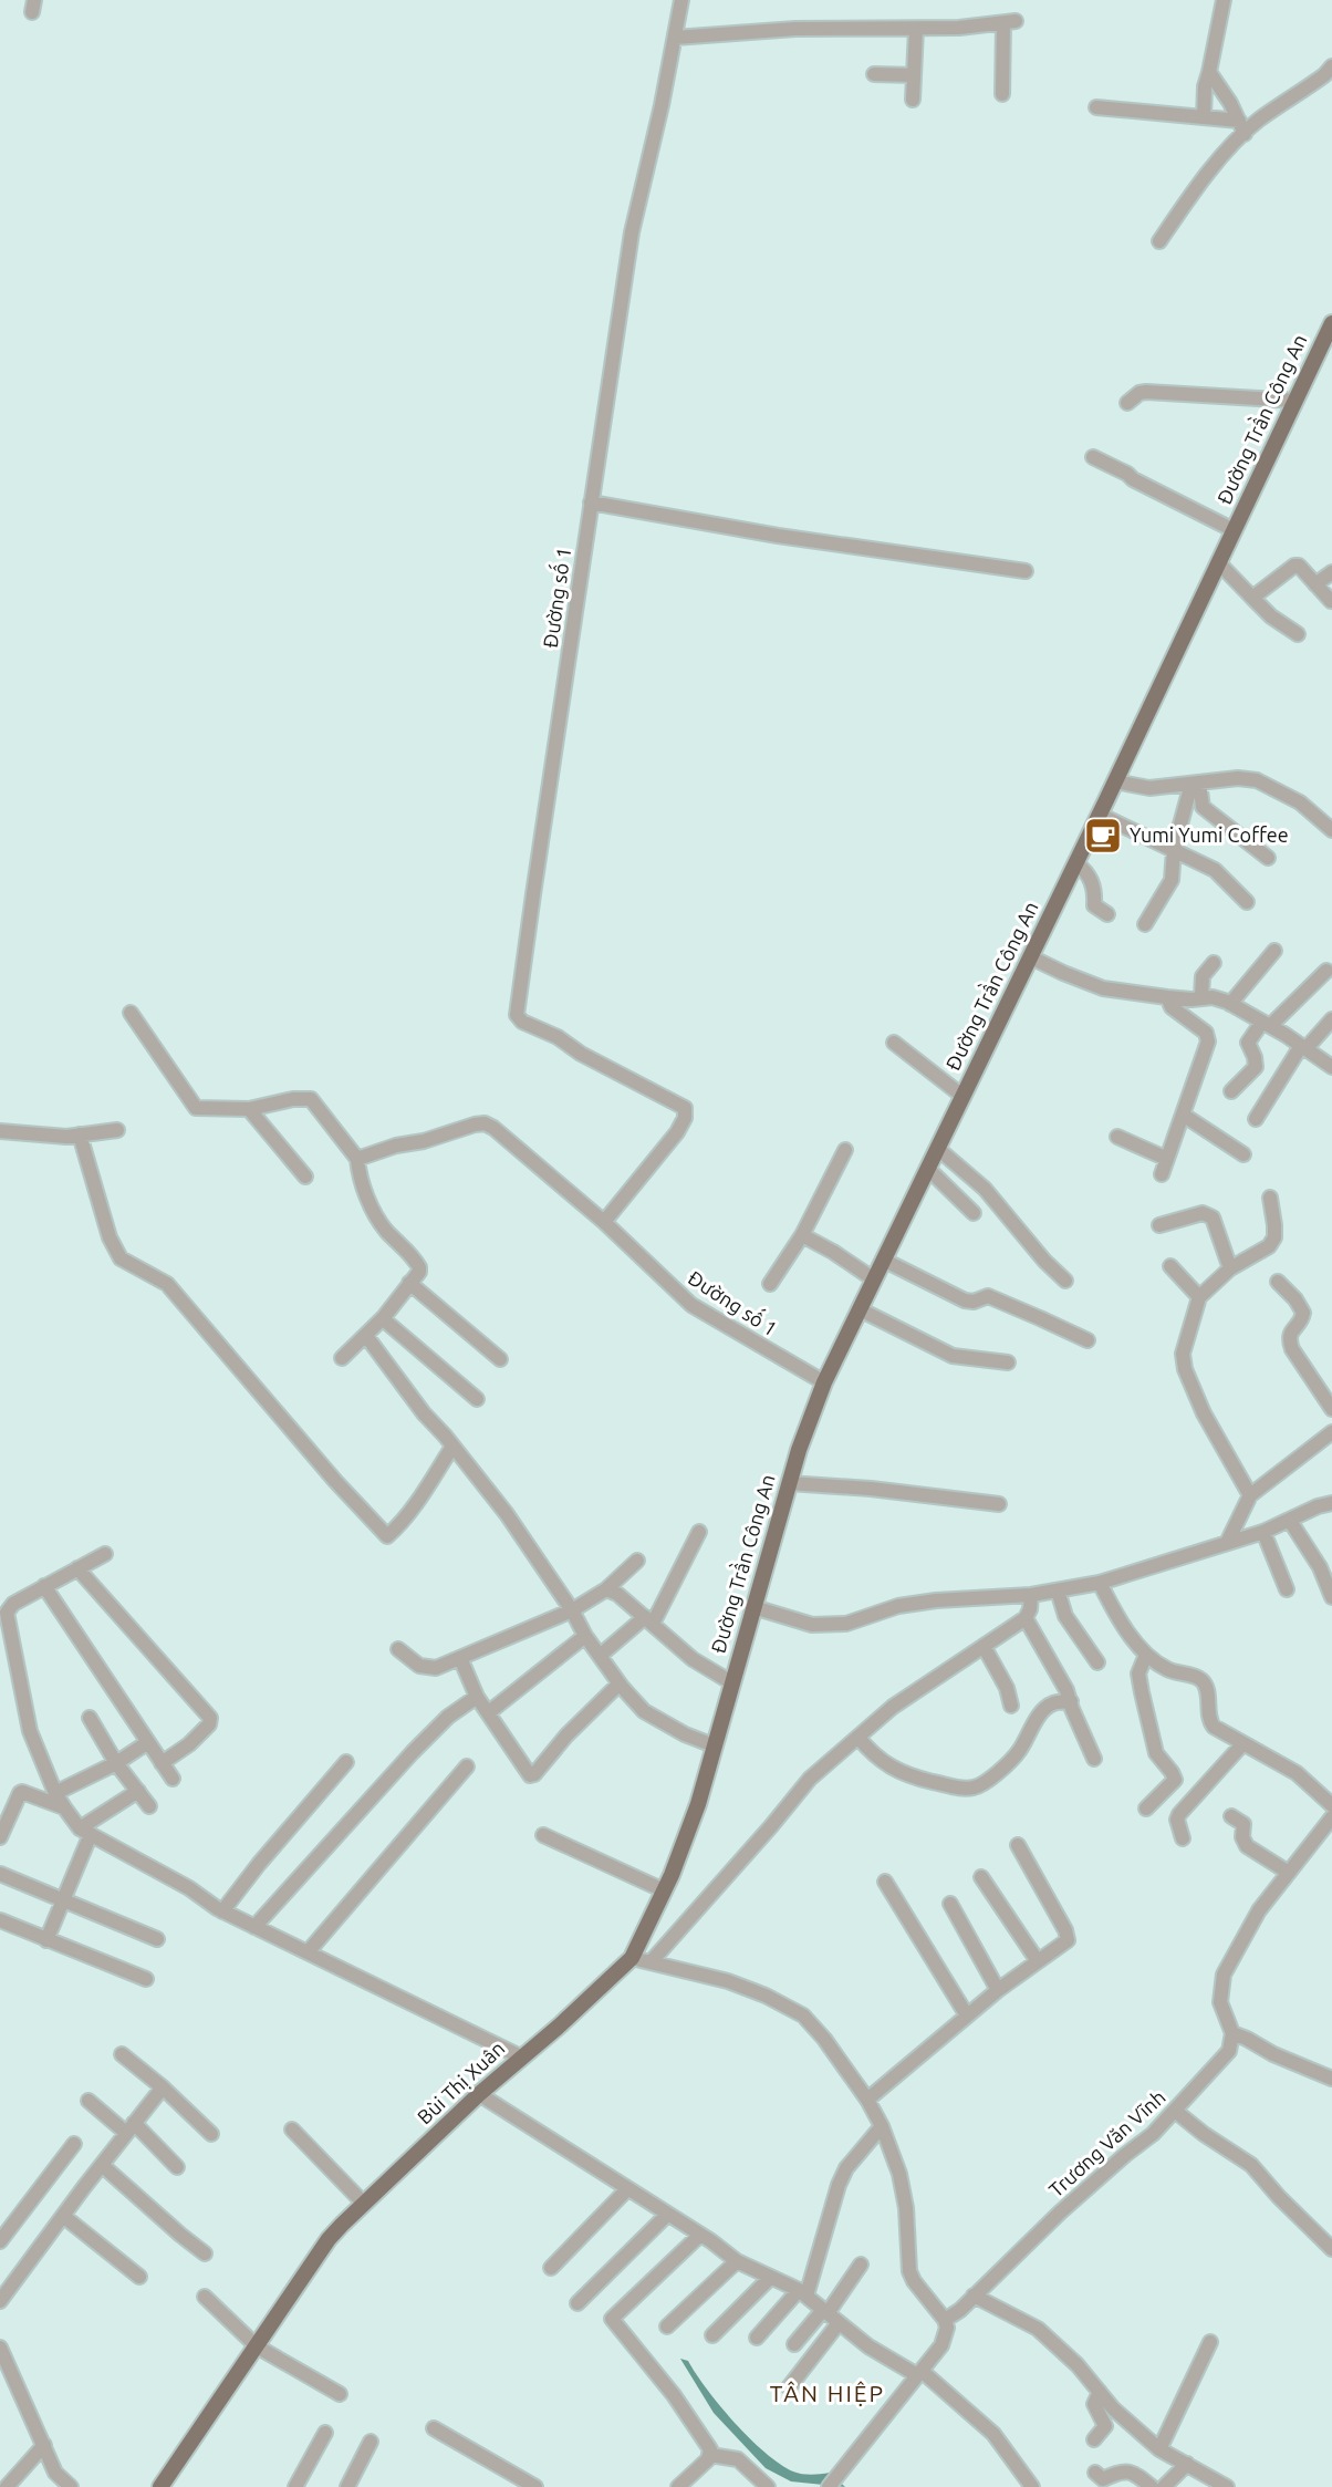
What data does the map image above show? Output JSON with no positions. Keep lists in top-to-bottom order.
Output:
{
  "streets": {
    "main road": ["Đường Trần Công An", "Bùi Thị Xuân"],
    "street": ["Đường số 1", "Trương Văn Vĩnh"]
  },
  "crossings": [
    ["Đường Trần Công An", "Đường số 1"],
    ["Đường Trần Công An", "Bùi Thị Xuân"]
  ],
  "districts": ["TÂN HIỆP"],
  "places": {
    "cafe": ["Yumi Yumi Coffee"]
  }
}
